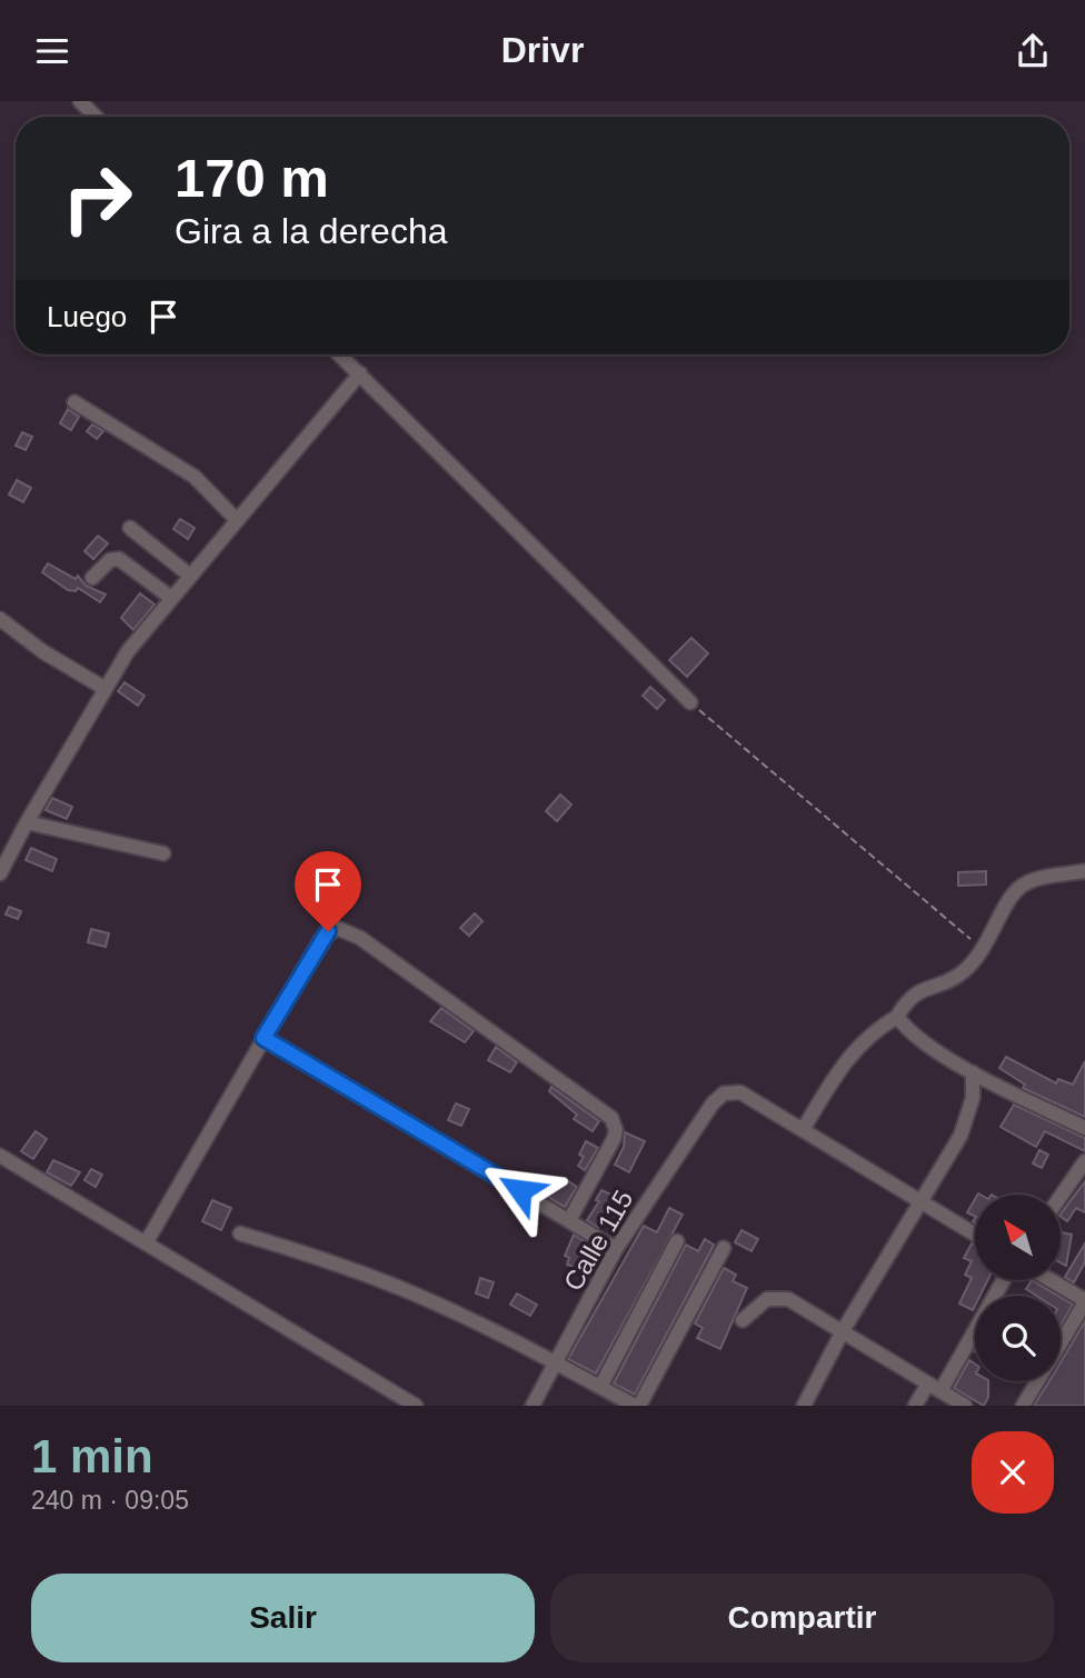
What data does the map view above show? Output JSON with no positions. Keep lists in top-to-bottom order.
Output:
{
  "streets": {
    "street": ["Calle 115"]
  },
  "north": "top left",
  "page": {
    "header": "Drivr",
    "turn": ["170 m", "Gira a la derecha"],
    "then": "Luego",
    "heading": ["1 min", "240 m · 09:05"],
    "buttons": ["Salir", "Compartir"]
  }
}
